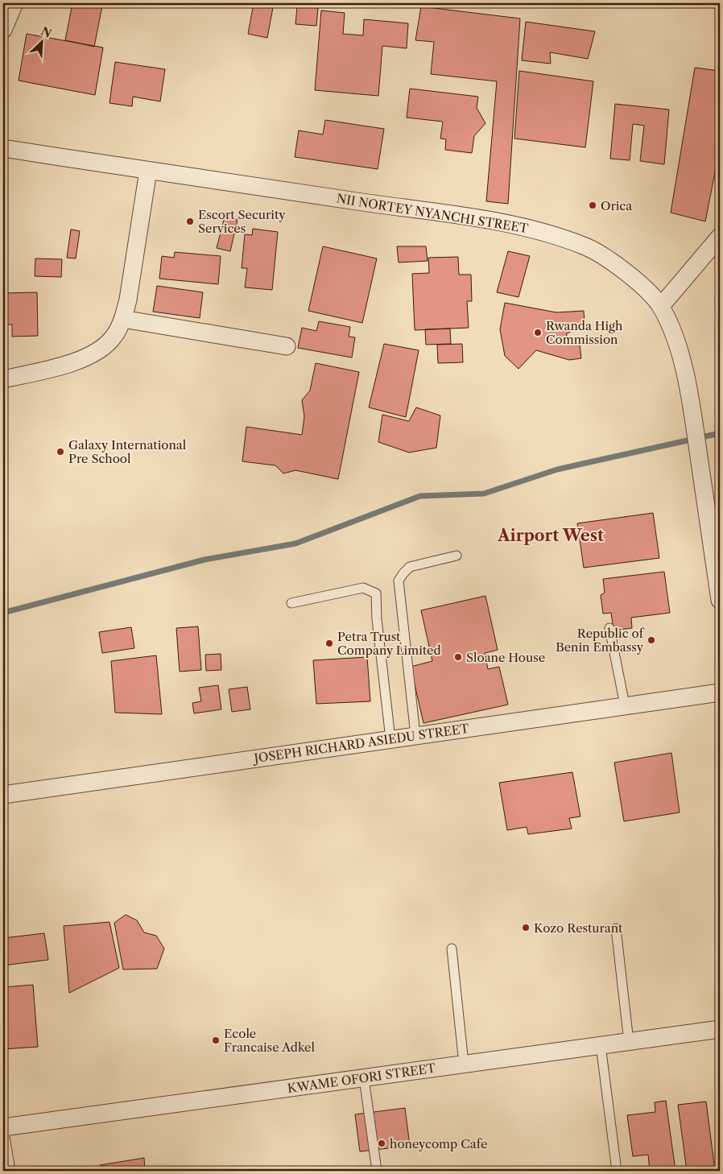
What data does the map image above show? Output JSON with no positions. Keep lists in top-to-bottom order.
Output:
{
  "streets": {
    "street": ["NII NORTEY NYANCHI STREET", "JOSEPH RICHARD ASIEDU STREET", "KWAME OFORI STREET"]
  },
  "districts": ["Airport West"],
  "places": [
    "Orica",
    "Escort Security Services",
    "Rwanda High Commission",
    "Galaxy International Pre School",
    "Republic of Benin Embassy",
    "Petra Trust Company Limited",
    "Sloane House",
    "Kozo Resturant",
    "Ecole Francaise Adkel",
    "honeycomp Cafe"
  ],
  "north": "top right"
}
